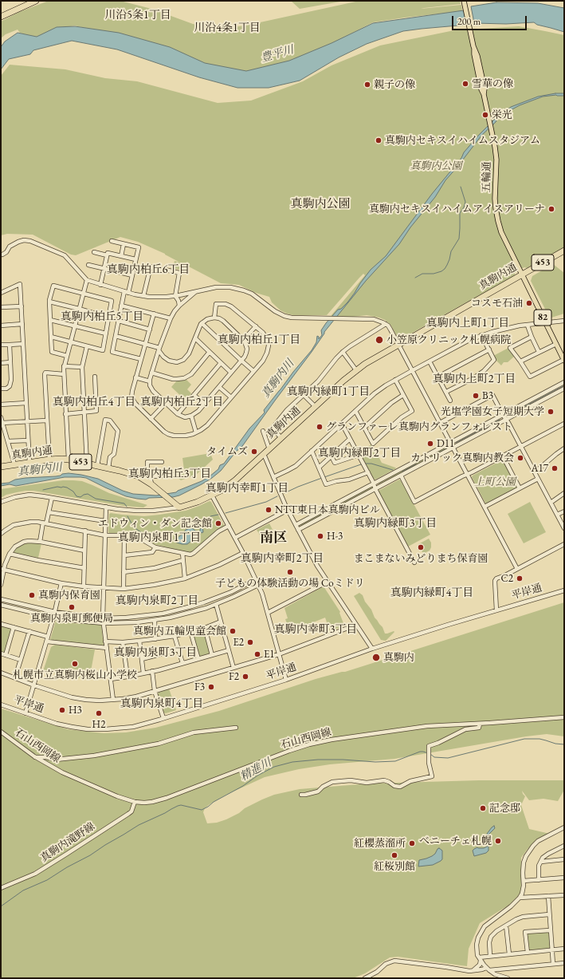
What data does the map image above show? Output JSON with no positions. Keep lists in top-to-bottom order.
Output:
{
  "streets": {
    "highway": ["453", "真駒内通"],
    "main road": ["五輪通", "82"],
    "street": ["平岸通", "石山西岡線", "真駒内滝野線"]
  },
  "crossings": [
    ["五輪通", "真駒内通"],
    ["石山西岡線", "真駒内滝野線"]
  ],
  "districts": [
    "川沿5条1丁目",
    "川沿4条1丁目",
    "真駒内公園",
    "真駒内柏丘6丁目",
    "真駒内柏丘5丁目",
    "真駒内上町1丁目",
    "真駒内柏丘1丁目",
    "真駒内上町2丁目",
    "真駒内緑町1丁目",
    "真駒内柏丘4丁目",
    "真駒内柏丘2丁目",
    "真駒内緑町2丁目",
    "真駒内柏丘3丁目",
    "真駒内幸町1丁目",
    "真駒内緑町3丁目",
    "真駒内泉町1丁目",
    "南区",
    "真駒内幸町2丁目",
    "真駒内緑町4丁目",
    "真駒内泉町2丁目",
    "真駒内幸町3丁目",
    "真駒内泉町3丁目",
    "真駒内泉町4丁目"
  ],
  "water": ["豊平川", "真駒内川", "精進川"],
  "parks": ["真駒内公園", "上町公園"],
  "places": [
    "雪華の像",
    "親子の像",
    "栄光",
    "真駒内セキスイハイムスタジアム",
    "真駒内セキスイハイムアイスアリーナ",
    "コスモ石油",
    "小笠原クリニック札幌病院",
    "B3",
    "光塩学園女子短期大学",
    "グランファーレ真駒内グランフォレスト",
    "D11",
    "タイムズ",
    "カトリック真駒内教会",
    "A17",
    "NTT東日本真駒内ビル",
    "エドウィン・ダン記念館",
    "H-3",
    "まこまないみどりまち保育園",
    "子どもの体験活動の場 Coミドリ",
    "C2",
    "真駒内保育園",
    "真駒内泉町郵便局",
    "真駒内五輪児童会館",
    "E2",
    "E1",
    "真駒内",
    "札幌市立真駒内桜山小学校",
    "F2",
    "F3",
    "H3",
    "H2",
    "記念邸",
    "べニーチェ札幌",
    "紅櫻蒸溜所",
    "紅桜別館"
  ],
  "scale_bar": "200 m"
}
